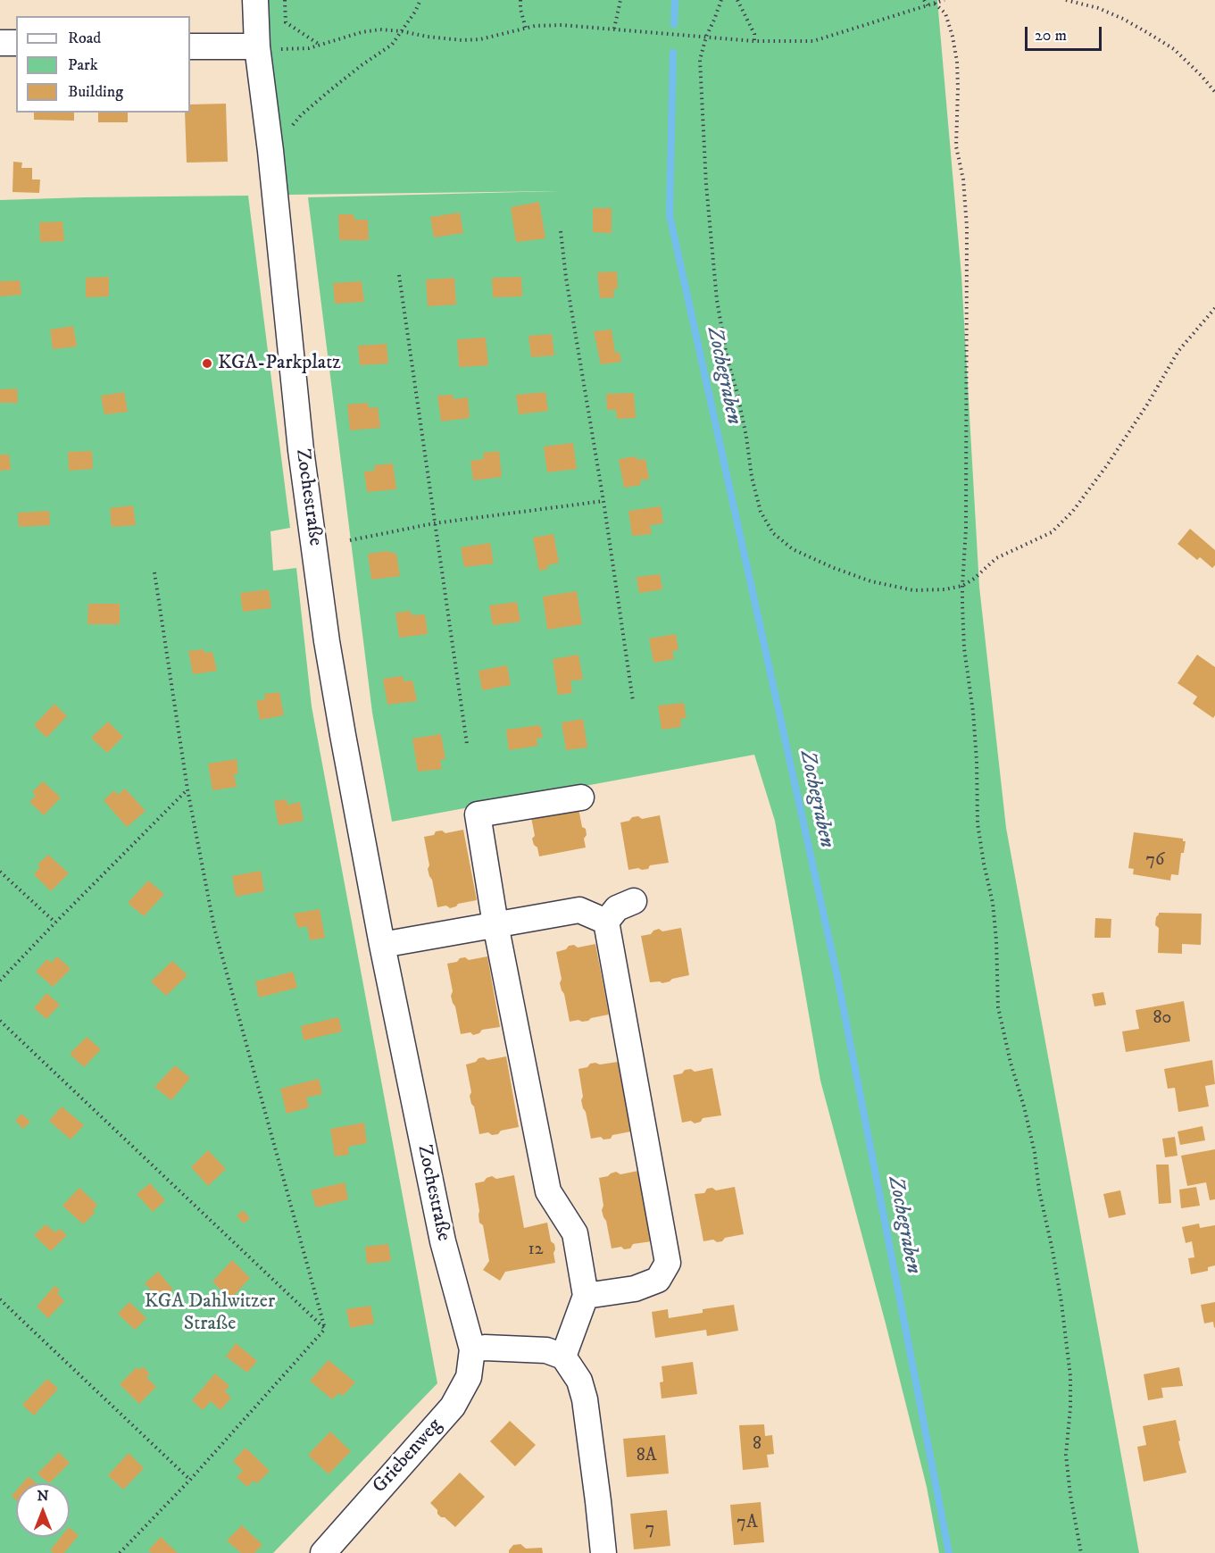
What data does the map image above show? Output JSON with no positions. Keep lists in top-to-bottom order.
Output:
{
  "streets": {
    "street": ["Zochestraße", "Griebenweg"]
  },
  "crossings": [
    ["Zochestraße", "Griebenweg"]
  ],
  "water": ["Zochegraben"],
  "parks": ["KGA Dahlwitzer Straße"],
  "places": ["KGA-Parkplatz"],
  "house_numbers": [
    "76",
    "80",
    "12",
    "8",
    "8A",
    "7A",
    "7"
  ],
  "legend": ["Road", "Park", "Building"],
  "scale_bar": "20 m",
  "north": "top"
}
